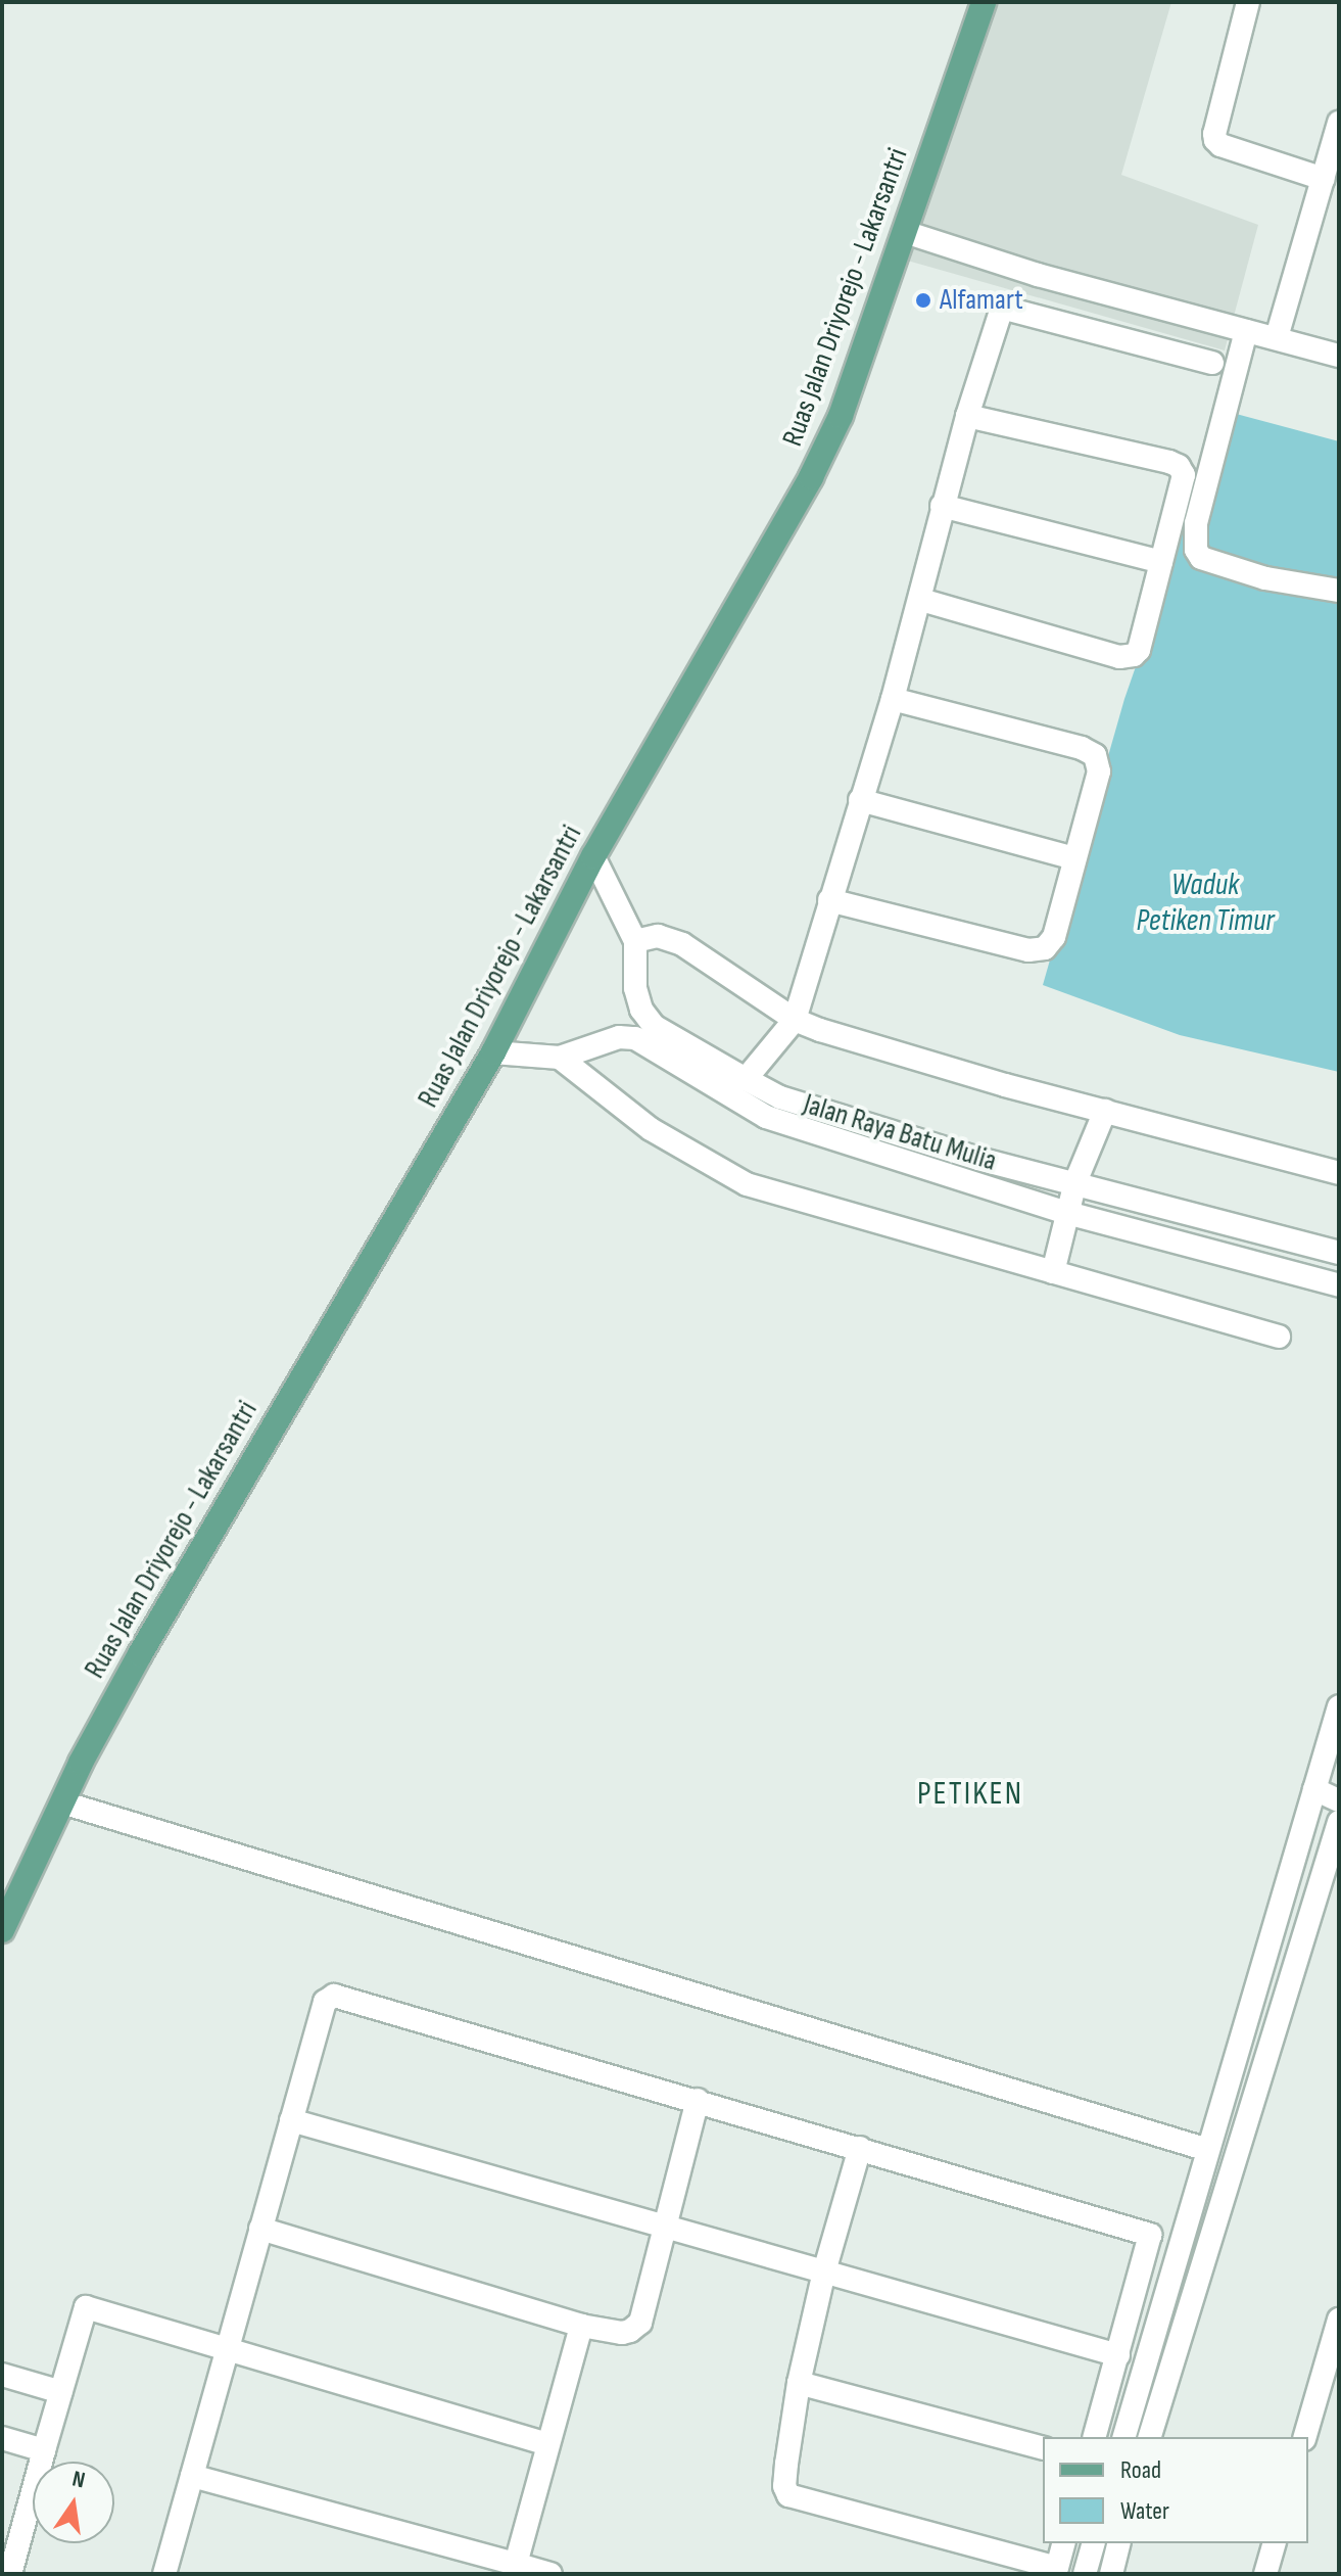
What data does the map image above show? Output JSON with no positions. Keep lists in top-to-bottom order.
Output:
{
  "streets": {
    "main road": ["Ruas Jalan Driyorejo - Lakarsantri"],
    "street": ["Jalan Raya Batu Mulia"]
  },
  "crossings": [
    ["Ruas Jalan Driyorejo - Lakarsantri", "Jalan Raya Batu Mulia"]
  ],
  "districts": ["PETIKEN"],
  "water": ["Waduk Petiken Timur"],
  "places": ["Alfamart"],
  "legend": ["Road", "Water"],
  "north": "top"
}
